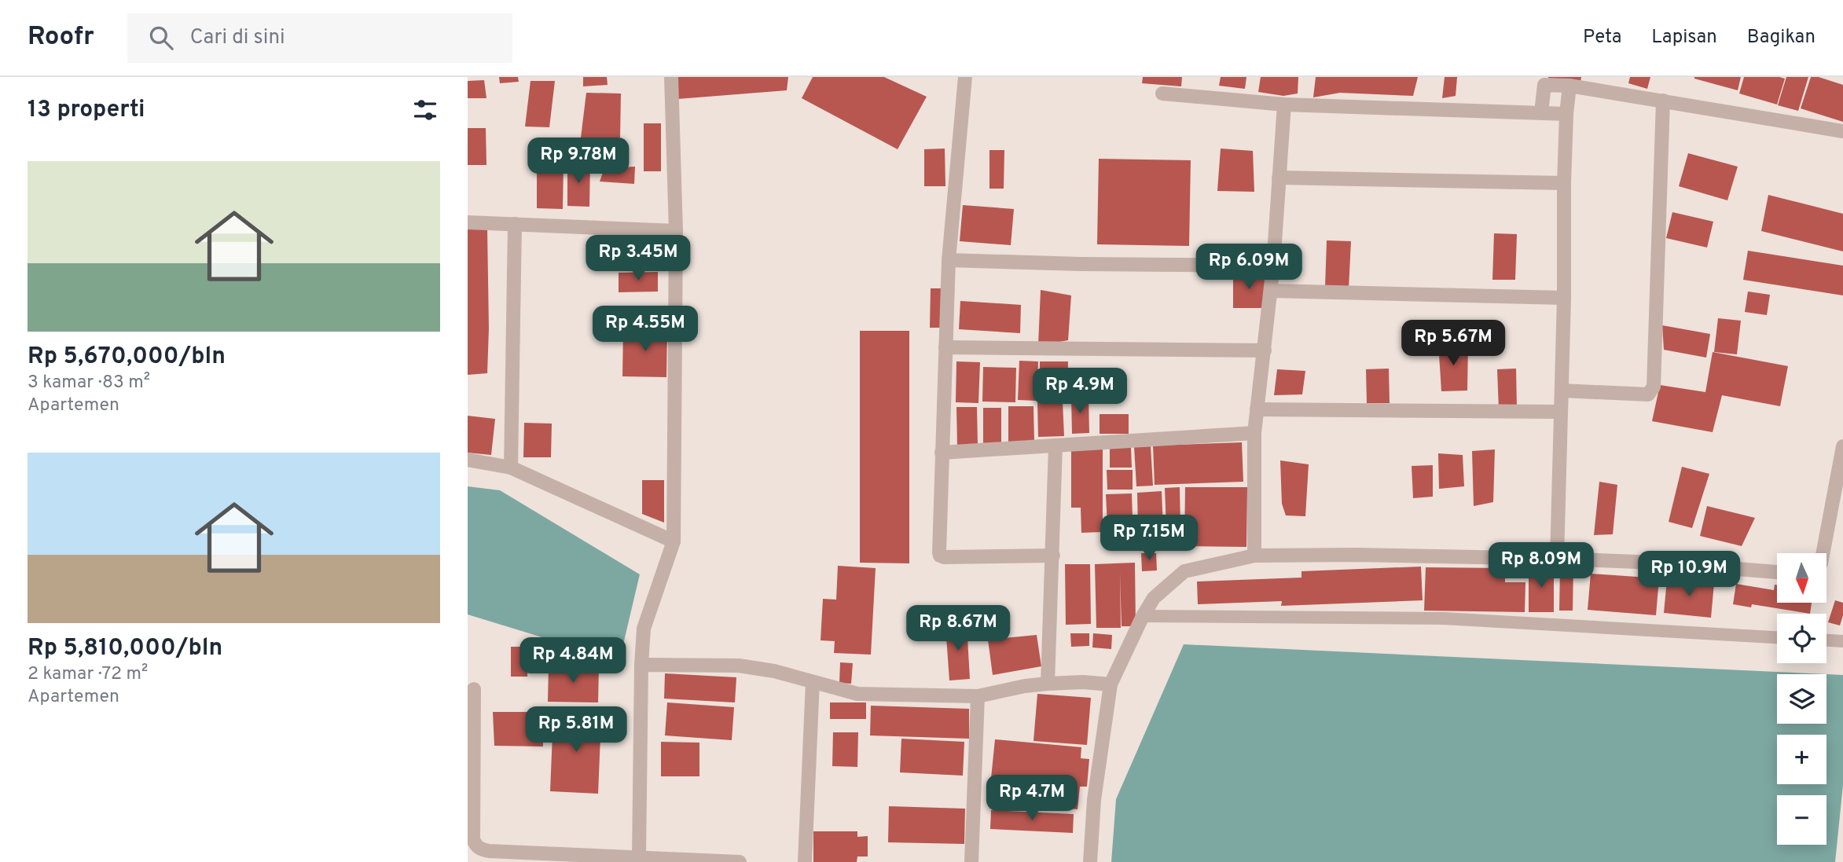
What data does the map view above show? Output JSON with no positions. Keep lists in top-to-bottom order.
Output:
{
  "north": "bottom",
  "page": {
    "header": "Roofr",
    "search": "Cari di sini",
    "nav": ["Peta", "Lapisan", "Bagikan"],
    "heading": "13 properti",
    "price": [
      "Rp 9.78M",
      "Rp 3.45M",
      "Rp 6.09M",
      "Rp 4.55M",
      "Rp 5.67M",
      "Rp 4.9M",
      "Rp 7.15M",
      "Rp 8.09M",
      "Rp 10.9M",
      "Rp 8.67M",
      "Rp 4.84M",
      "Rp 5.81M",
      "Rp 4.7M"
    ],
    "list": [
      {
        "name": "Rp 5,670,000/bln",
        "note": "3 kamar · 83 m² · Apartemen"
      },
      {
        "name": "Rp 5,810,000/bln",
        "note": "2 kamar · 72 m² · Apartemen"
      }
    ],
    "map_buttons": ["+", "−"]
  }
}
